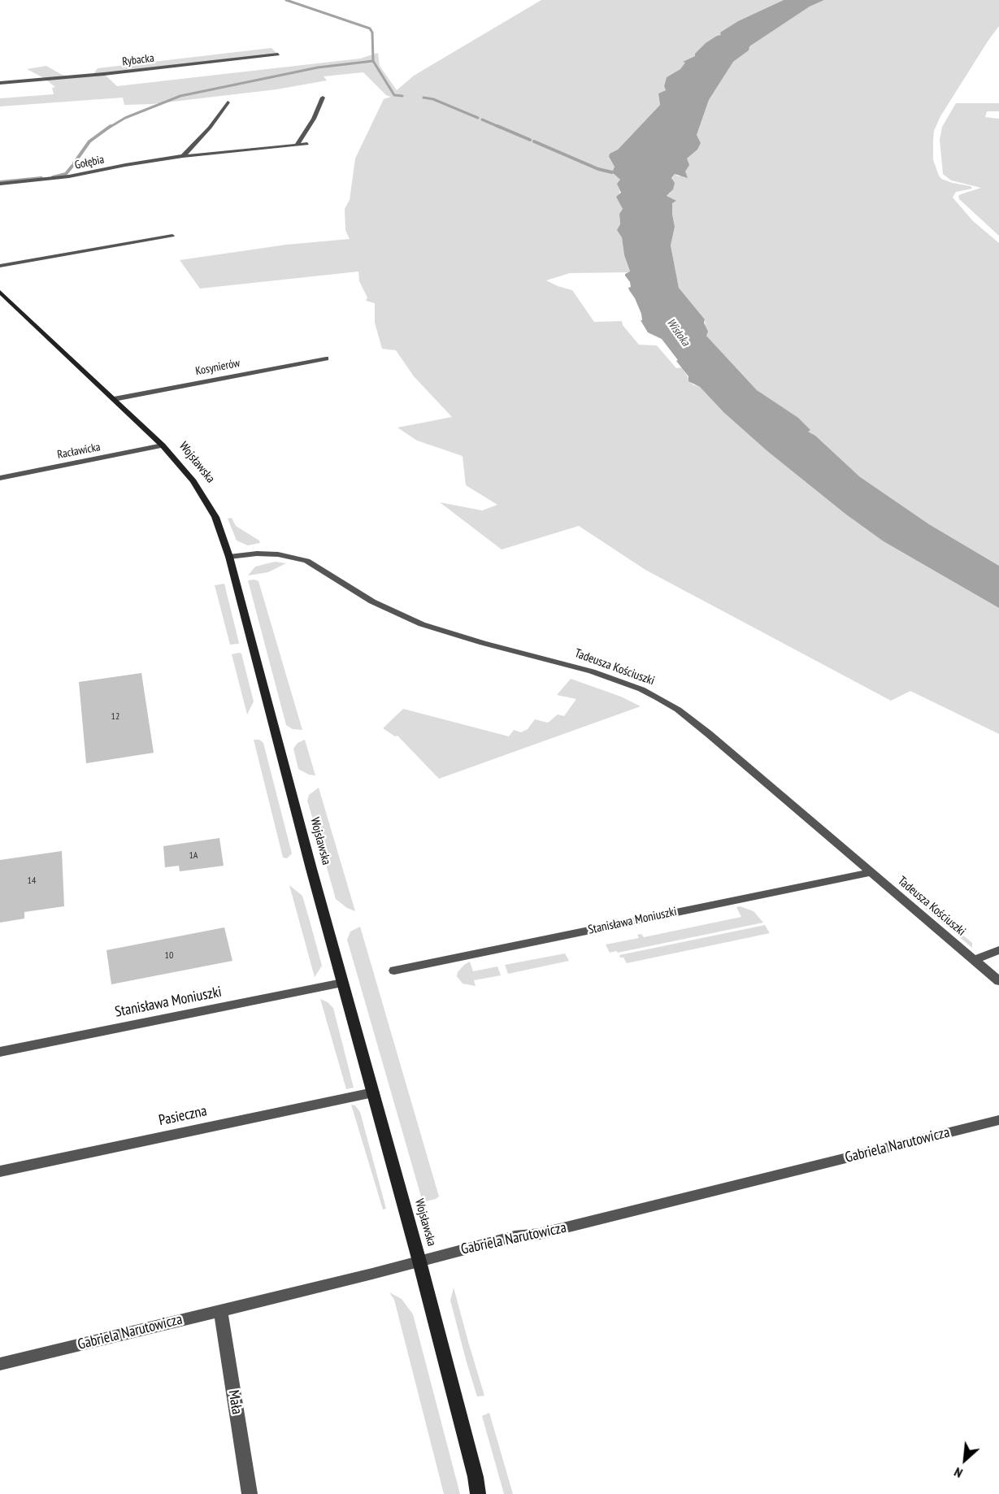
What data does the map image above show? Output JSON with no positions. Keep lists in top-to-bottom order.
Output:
{
  "streets": {
    "street": [
      "Rybacka",
      "Gołębia",
      "Kosynierów",
      "Racławicka",
      "Wojsławska",
      "Tadeusza Kościuszki",
      "Stanisława Moniuszki",
      "Pasieczna",
      "Gabriela Narutowicza",
      "Mała"
    ]
  },
  "crossings": [
    ["Kosynierów", "Wojsławska"],
    ["Racławicka", "Wojsławska"],
    ["Wojsławska", "Tadeusza Kościuszki"],
    ["Wojsławska", "Stanisława Moniuszki"],
    ["Wojsławska", "Pasieczna"],
    ["Wojsławska", "Gabriela Narutowicza"],
    ["Tadeusza Kościuszki", "Stanisława Moniuszki"],
    ["Gabriela Narutowicza", "Mała"]
  ],
  "water": ["Wisłoka"],
  "house_numbers": [
    "12",
    "1A",
    "14",
    "10"
  ],
  "north": "bottom left"
}
